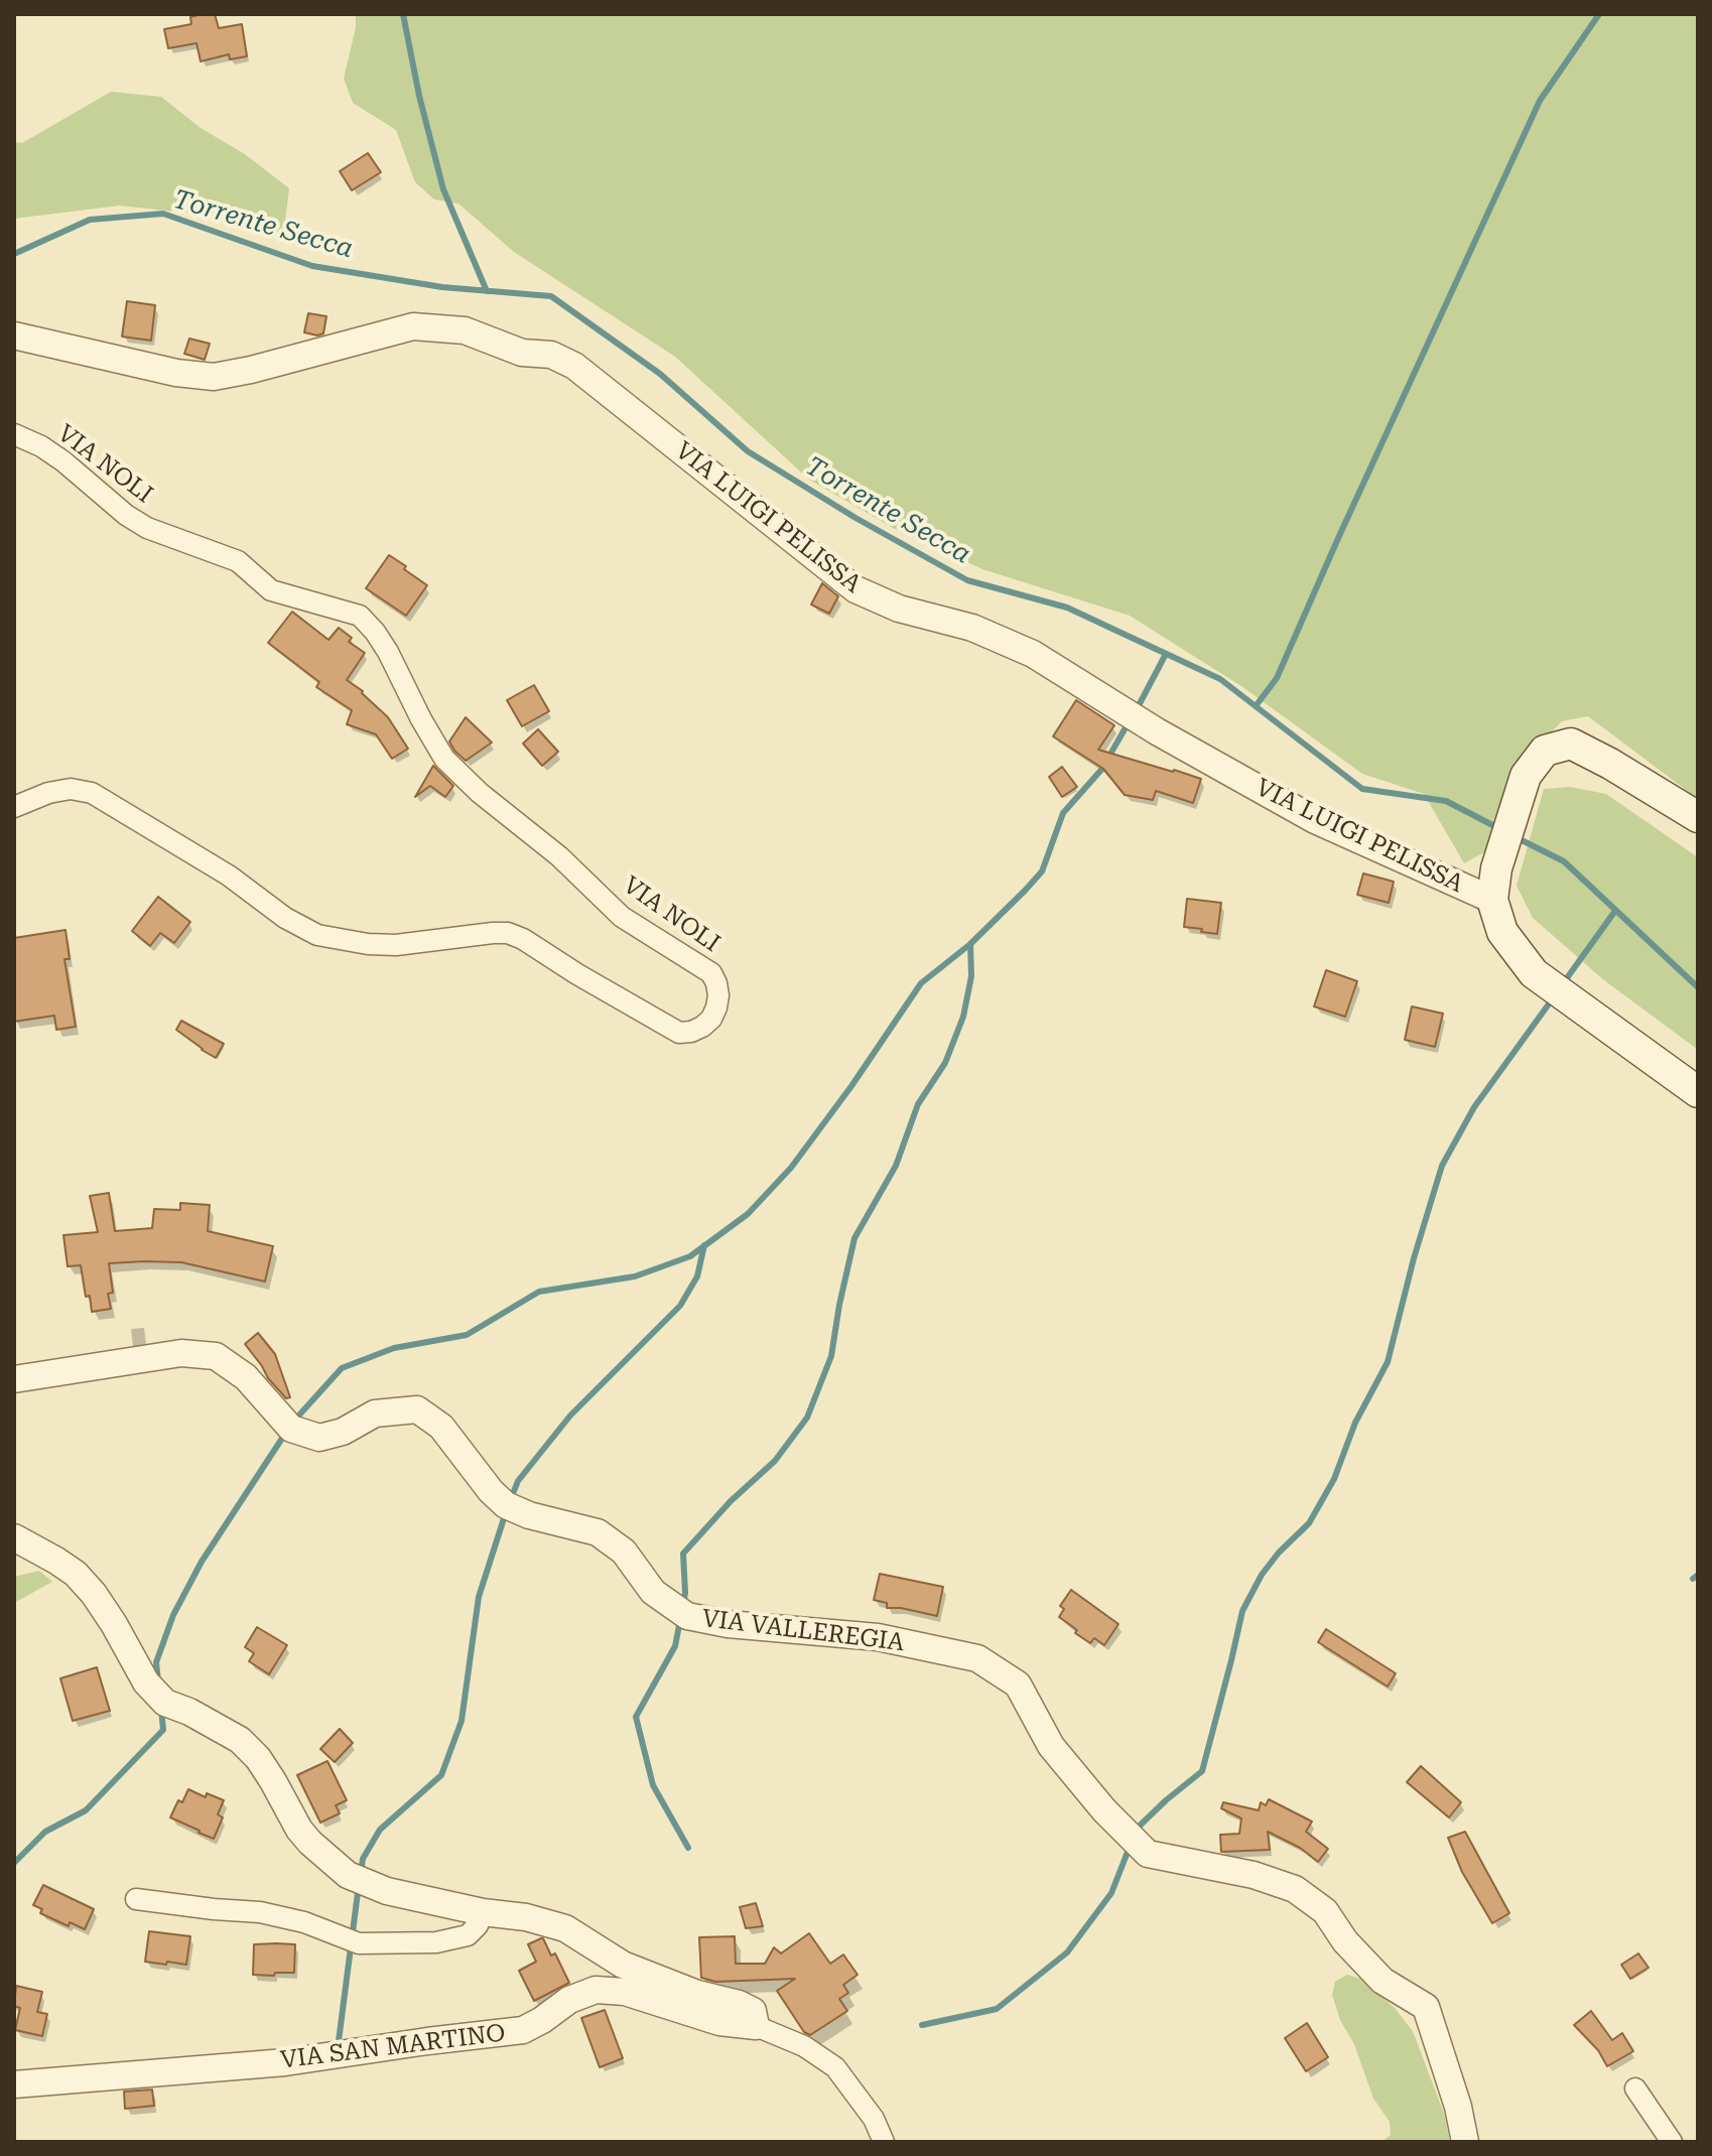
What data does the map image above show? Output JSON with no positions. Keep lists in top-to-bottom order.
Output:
{
  "streets": {
    "street": [
      "VIA NOLI",
      "VIA LUIGI PELISSA",
      "VIA VALLEREGIA",
      "VIA SAN MARTINO"
    ]
  },
  "water": ["Torrente Secca"]
}
